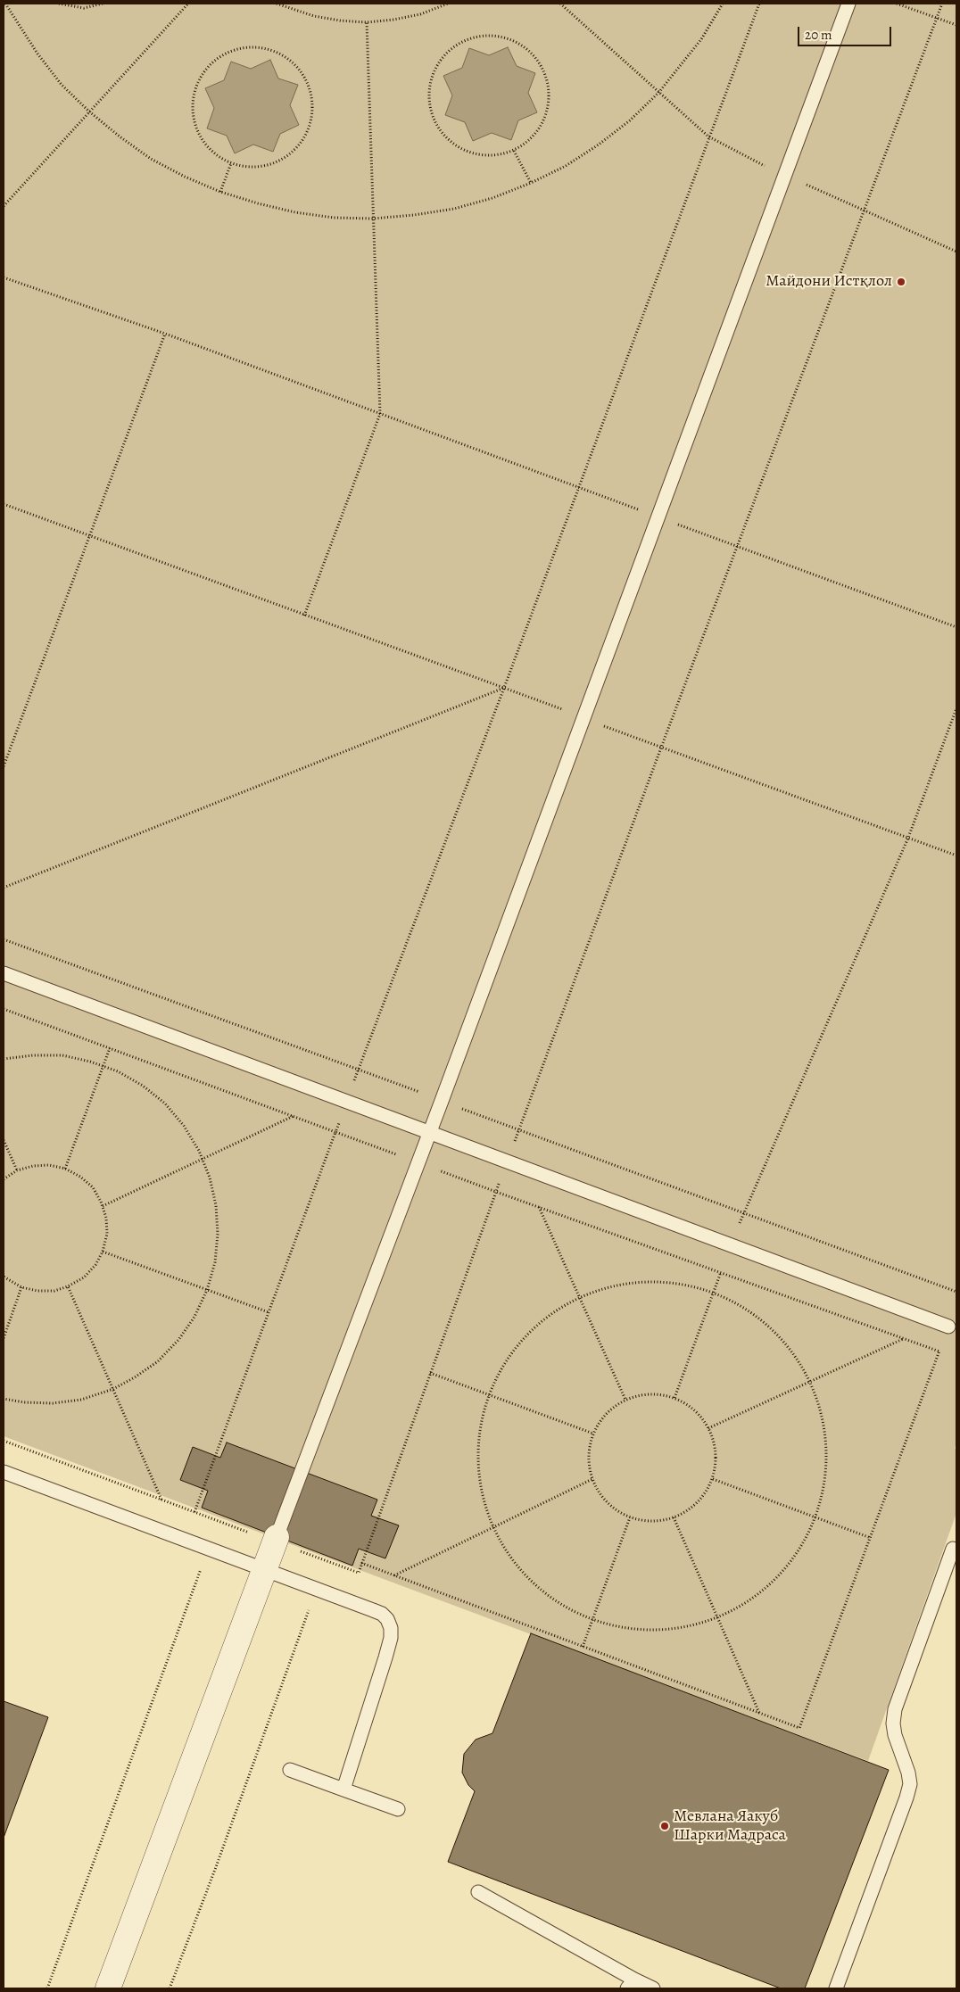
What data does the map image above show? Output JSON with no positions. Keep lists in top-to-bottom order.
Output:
{
  "places": ["Майдони Истқлол", "Мевлана Яакуб Шарки Мадраса"],
  "scale_bar": "20 m"
}
